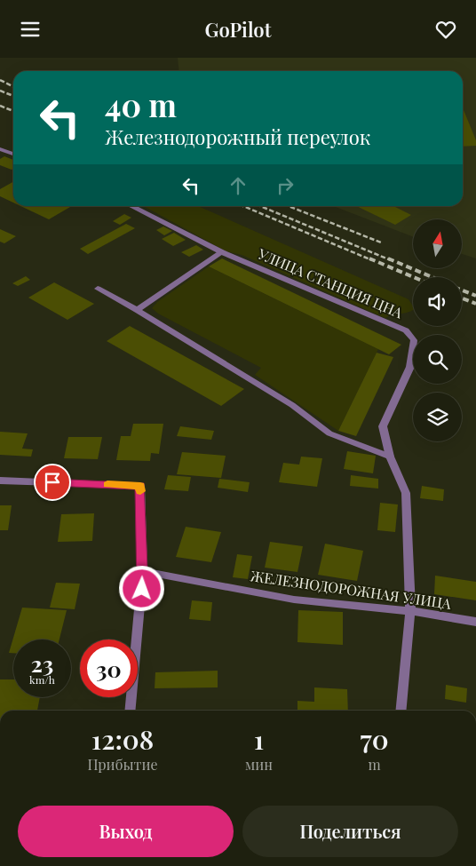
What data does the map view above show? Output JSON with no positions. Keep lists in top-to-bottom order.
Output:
{
  "streets": {
    "street": ["УЛИЦА СТАНЦИЯ ЦНА", "ЖЕЛЕЗНОДОРОЖНАЯ УЛИЦА"]
  },
  "north": "top",
  "page": {
    "header": "GoPilot",
    "turn": ["40 m", "Железнодорожный переулок"],
    "speed": "23 km/h",
    "limit": "30",
    "eta": [
      "12:08",
      "Прибытие",
      "1",
      "мин",
      "70",
      "m"
    ],
    "buttons": ["Выход", "Поделиться"]
  }
}
